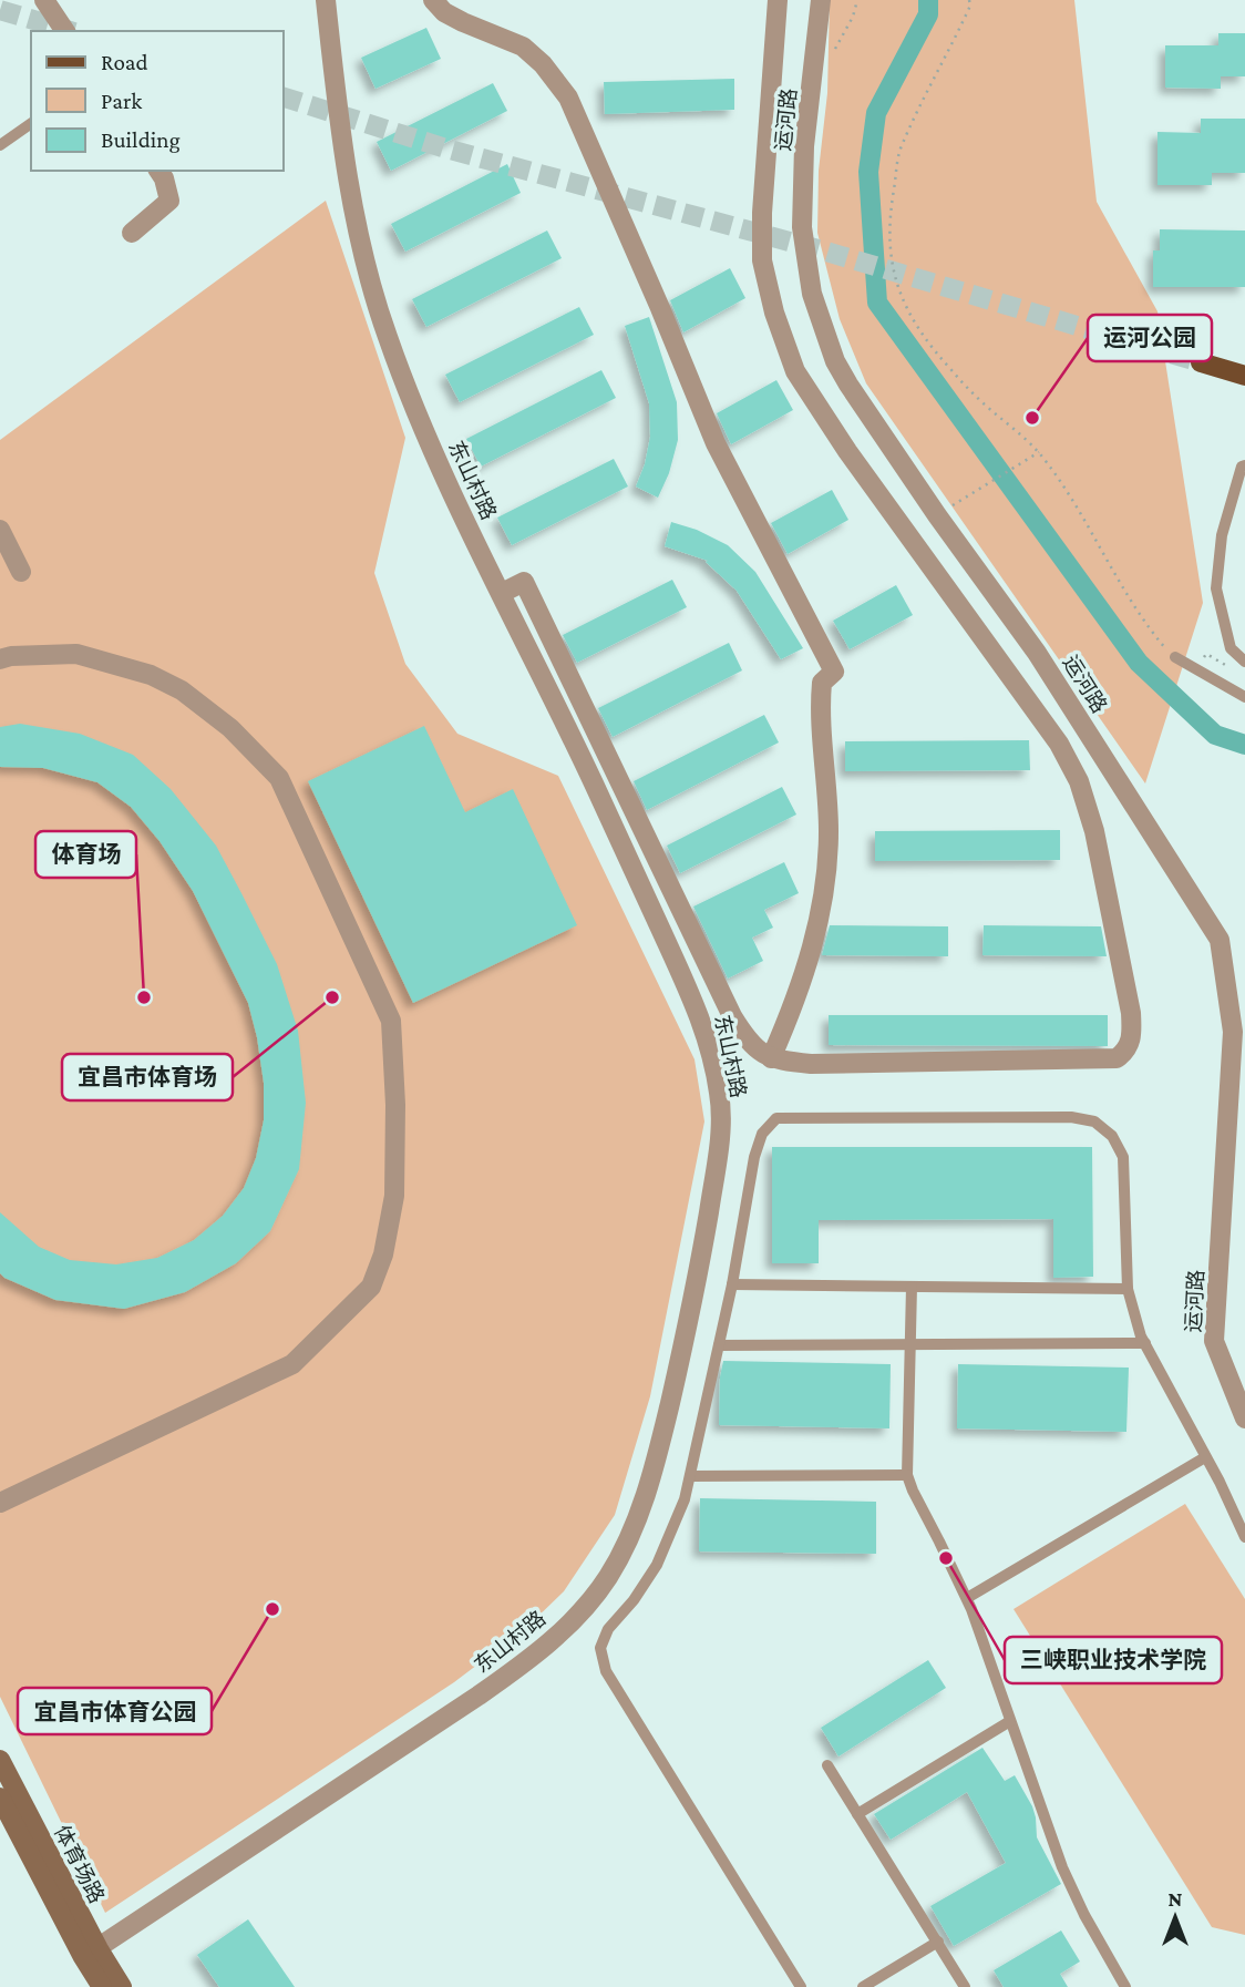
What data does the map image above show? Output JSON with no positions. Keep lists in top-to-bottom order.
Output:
{
  "streets": {
    "main road": ["体育场路"],
    "street": ["运河路", "东山村路"]
  },
  "crossings": [
    ["东山村路", "体育场路"]
  ],
  "places": [
    "运河公园",
    "体育场",
    "宜昌市体育场",
    "三峡职业技术学院",
    "宜昌市体育公园"
  ],
  "legend": ["Road", "Park", "Building"],
  "north": "top"
}
